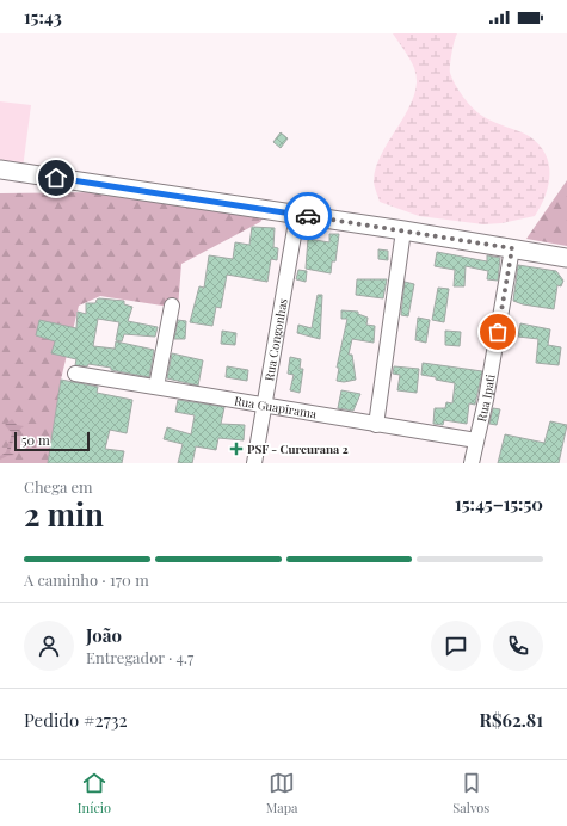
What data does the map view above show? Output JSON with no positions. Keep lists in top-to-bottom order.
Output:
{
  "streets": {
    "street": ["Rua Congonhas", "Rua Ipati", "Rua Guapirama"]
  },
  "crossings": [
    ["Rua Congonhas", "Rua Guapirama"],
    ["Rua Ipati", "Rua Guapirama"]
  ],
  "places": {
    "health": ["PSF - Curcurana 2"]
  },
  "scale_bar": "50 m",
  "page": {
    "status": "15:43",
    "scale": "50 m",
    "heading": ["2 min", "Chega em", "15:45–15:50"],
    "panel": [
      "João",
      "Entregador · 4.7",
      "Pedido #2732",
      "R$62.81"
    ],
    "bar": "A caminho · 170 m",
    "tabs": ["Início", "Mapa", "Salvos"]
  }
}
